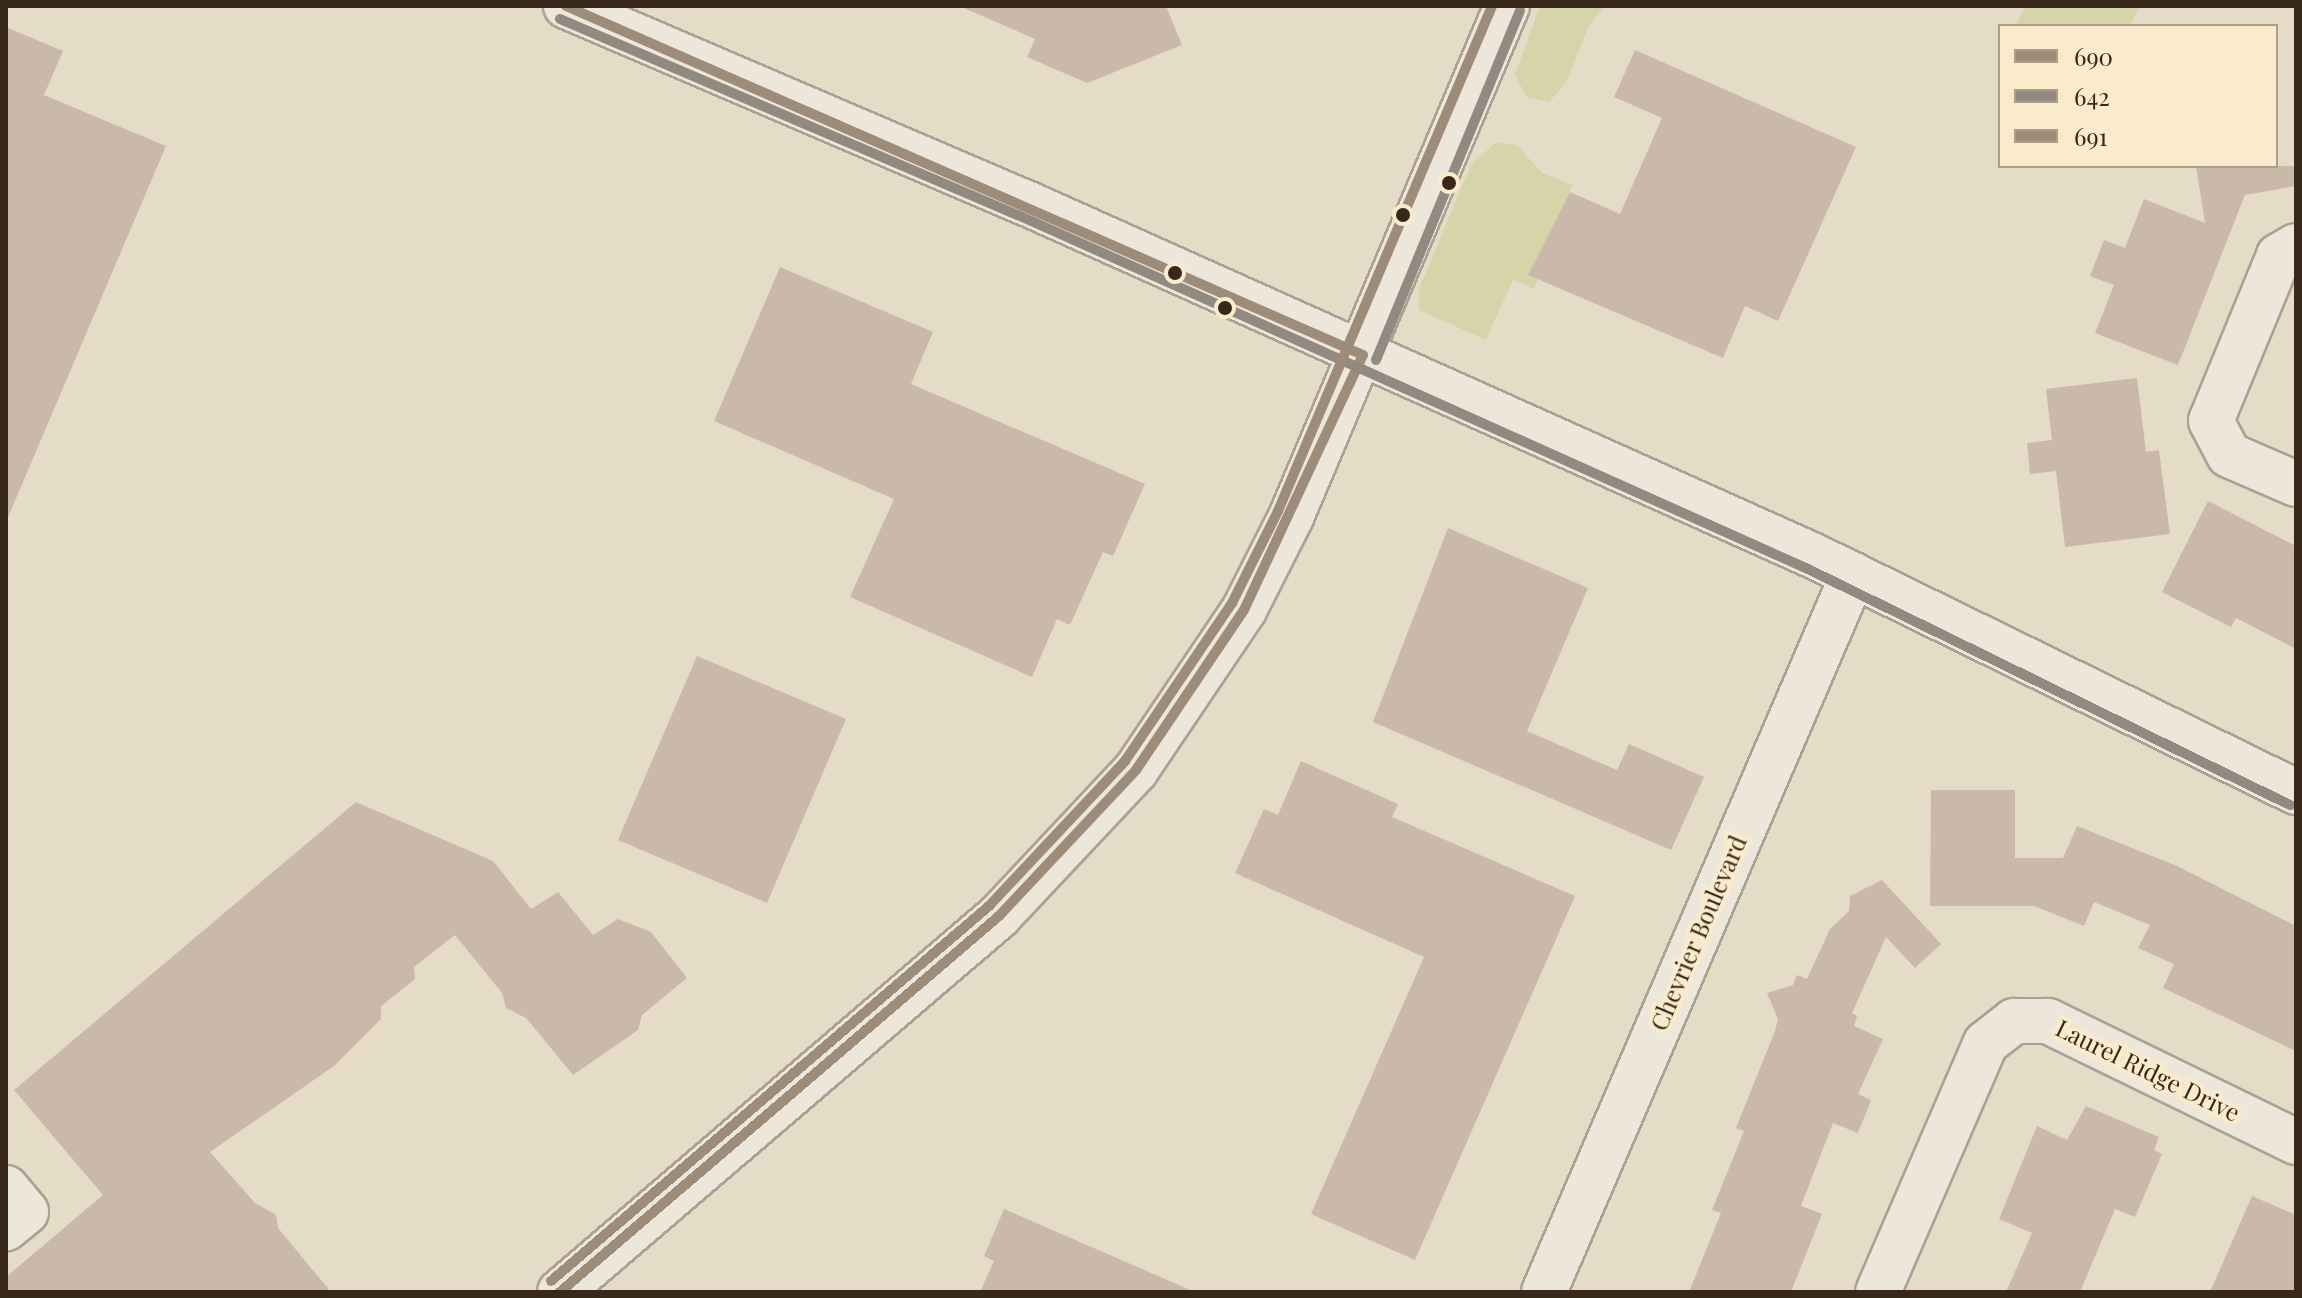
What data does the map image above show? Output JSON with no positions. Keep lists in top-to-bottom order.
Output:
{
  "streets": {
    "street": ["Chevrier Boulevard", "Laurel Ridge Drive"]
  },
  "lines": ["transit line 690", "transit line 691", "transit line 642"],
  "legend": ["690", "642", "691"]
}
